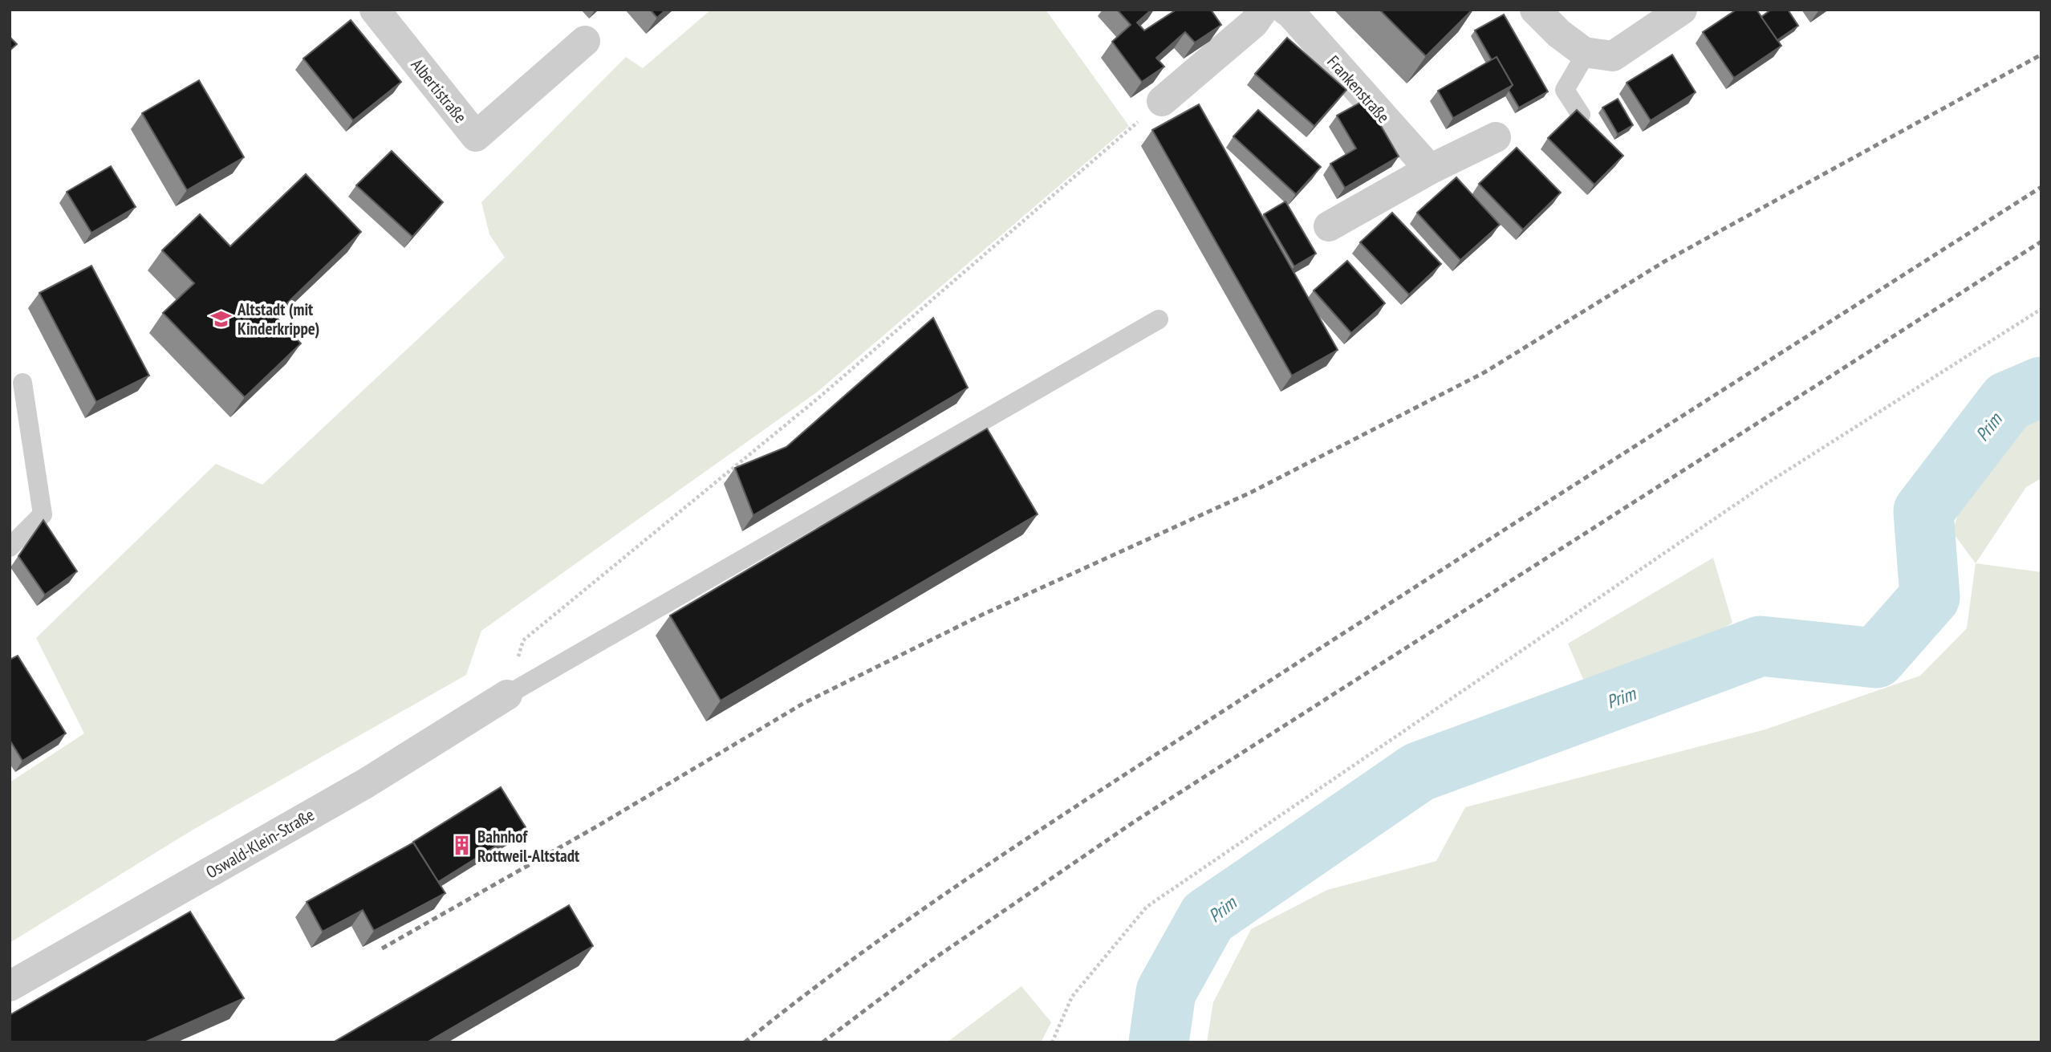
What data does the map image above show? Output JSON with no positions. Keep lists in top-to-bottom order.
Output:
{
  "streets": {
    "street": ["Frankenstraße", "Albertistraße", "Oswald-Klein-Straße"]
  },
  "water": ["Prim"],
  "places": {
    "school or university": ["Altstadt (mit Kinderkrippe)"],
    "building": ["Bahnhof Rottweil-Altstadt"]
  }
}
